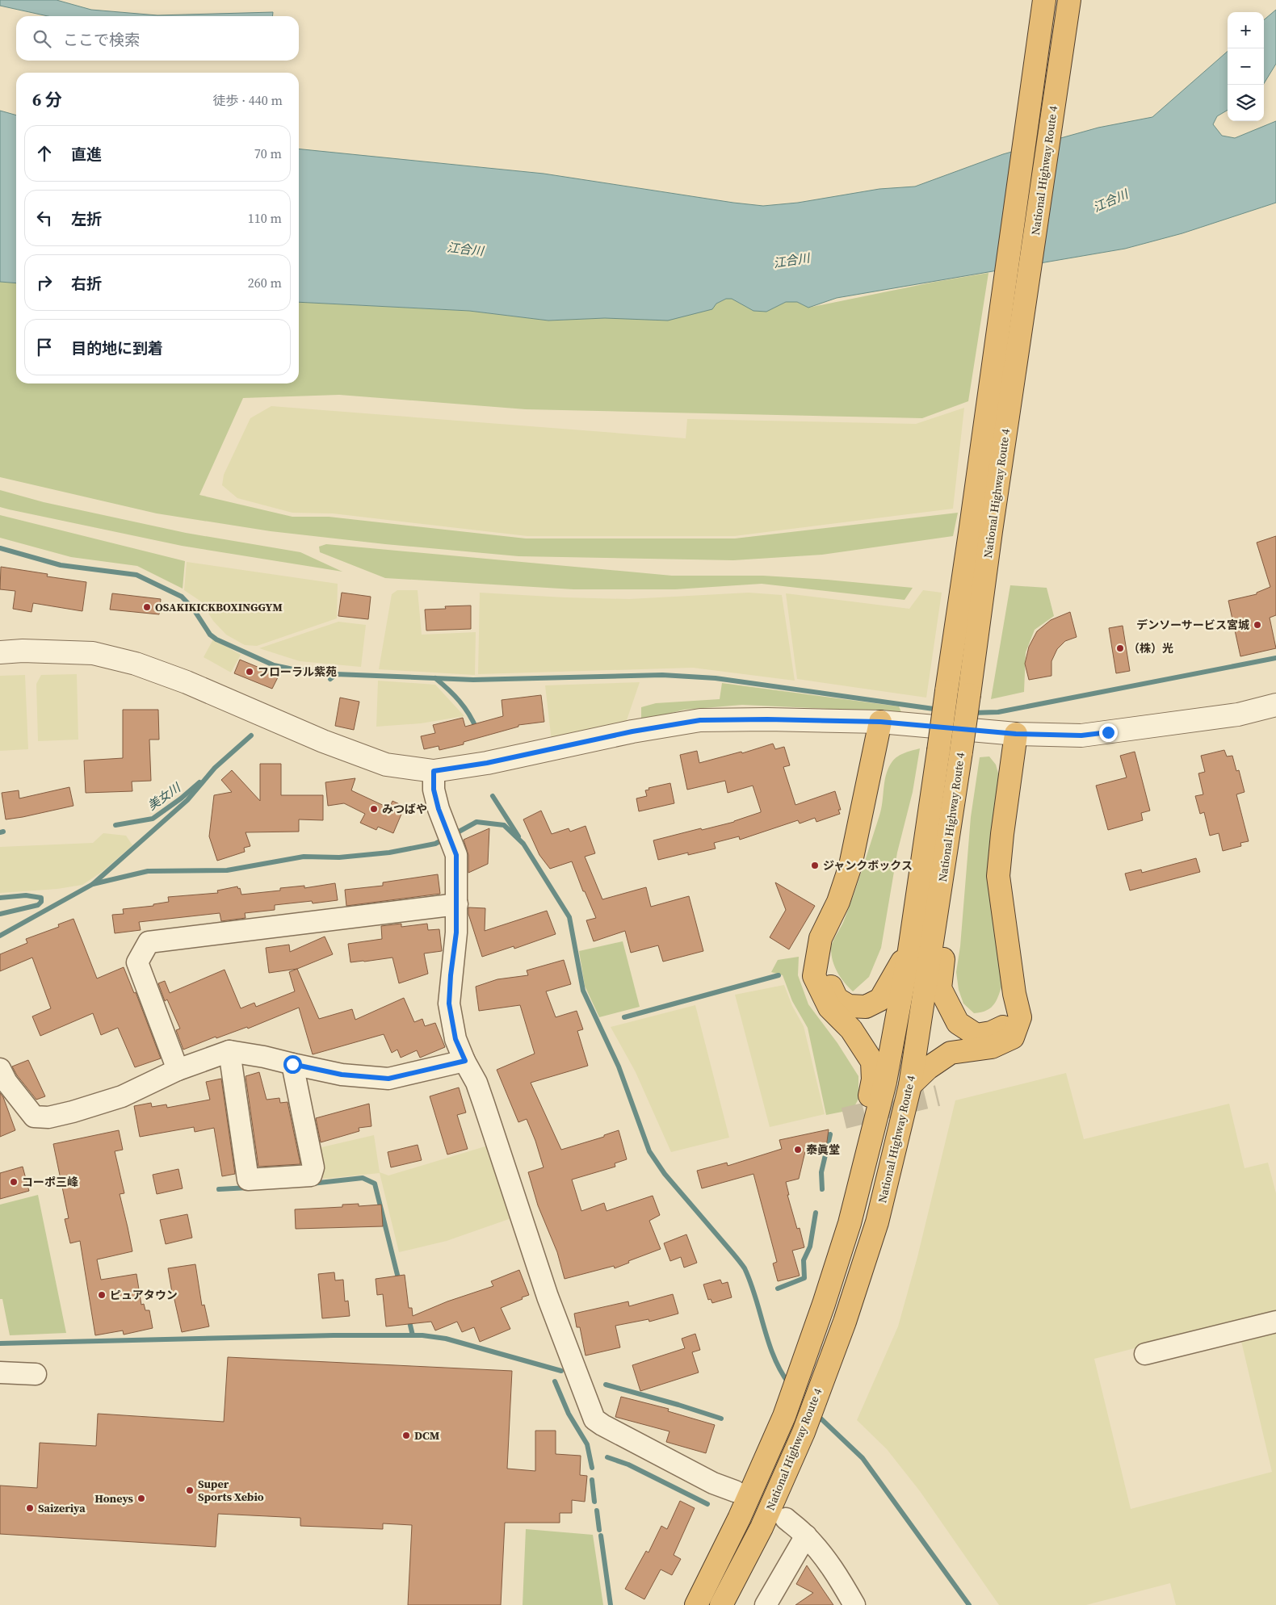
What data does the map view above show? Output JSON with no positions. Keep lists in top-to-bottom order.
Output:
{
  "streets": {
    "highway": ["National Highway Route 4"]
  },
  "water": ["江合川", "美女川"],
  "places": [
    "OSAKIKICKBOXINGGYM",
    "デンソーサービス宮城",
    "（株）光",
    "フローラル紫苑",
    "みつばや",
    "ジャンクボックス",
    "泰眞堂",
    "コーポ三峰",
    "ピュアタウン",
    "DCM",
    "Super Sports Xebio",
    "Honeys",
    "Saizeriya"
  ],
  "page": {
    "map_buttons": ["+", "−"],
    "search": "ここで検索",
    "heading": ["6 分", "徒歩 · 440 m"],
    "list": [
      ["直進", "70 m"],
      ["左折", "110 m"],
      ["右折", "260 m"],
      "目的地に到着"
    ]
  }
}
